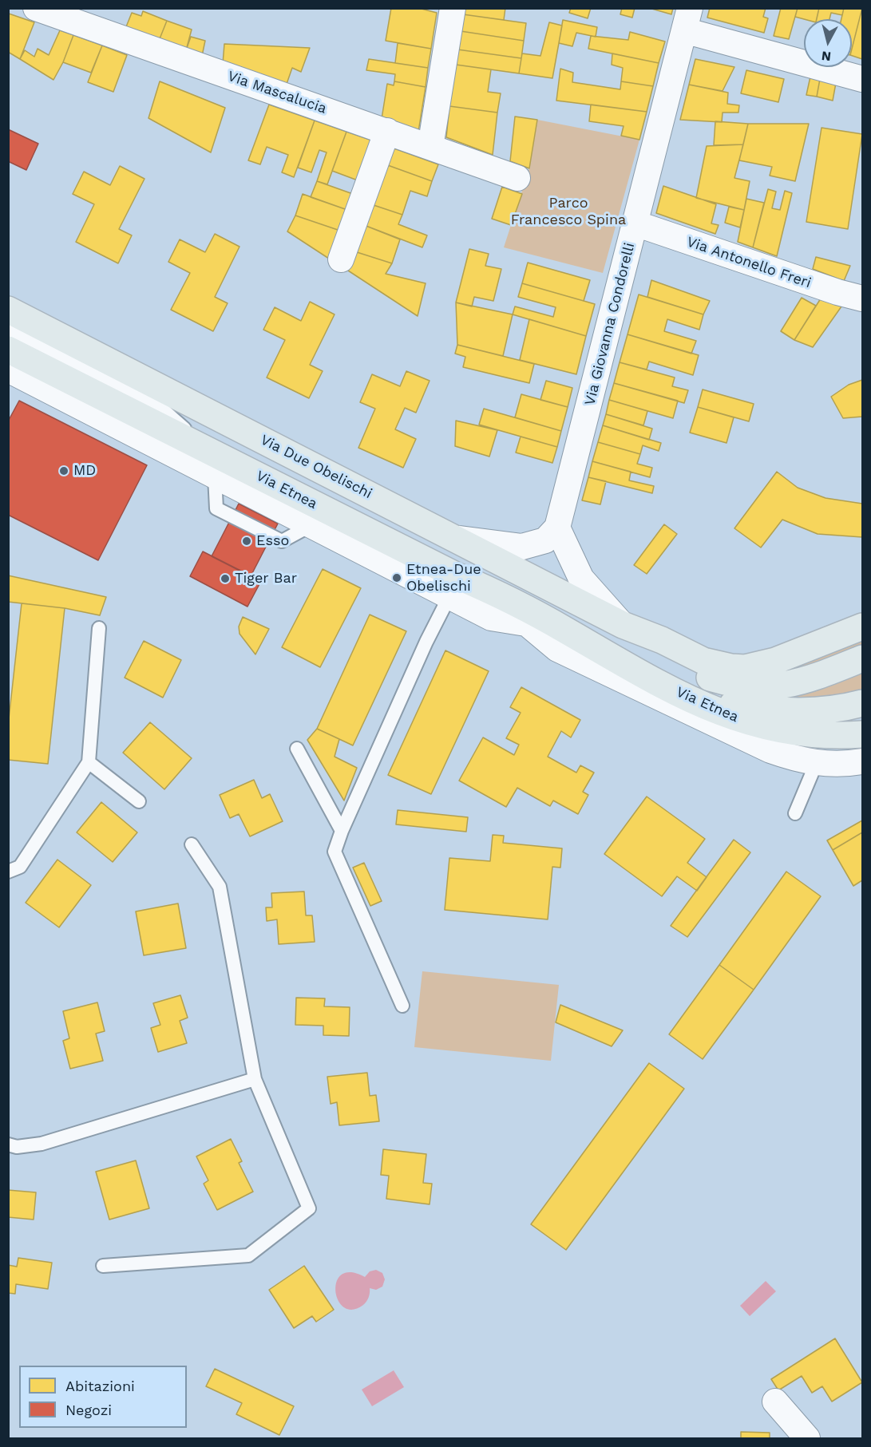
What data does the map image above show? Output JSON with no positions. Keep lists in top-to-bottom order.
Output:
{
  "streets": {
    "main road": ["Via Due Obelischi", "Via Etnea"],
    "street": ["Via Mascalucia", "Via Antonello Freri", "Via Giovanna Condorelli"]
  },
  "crossings": [
    ["Via Antonello Freri", "Via Giovanna Condorelli"]
  ],
  "parks": ["Parco Francesco Spina"],
  "places": [
    "MD",
    "Esso",
    "Etnea-Due Obelischi",
    "Tiger Bar"
  ],
  "legend": ["Abitazioni", "Negozi"],
  "north": "bottom"
}
